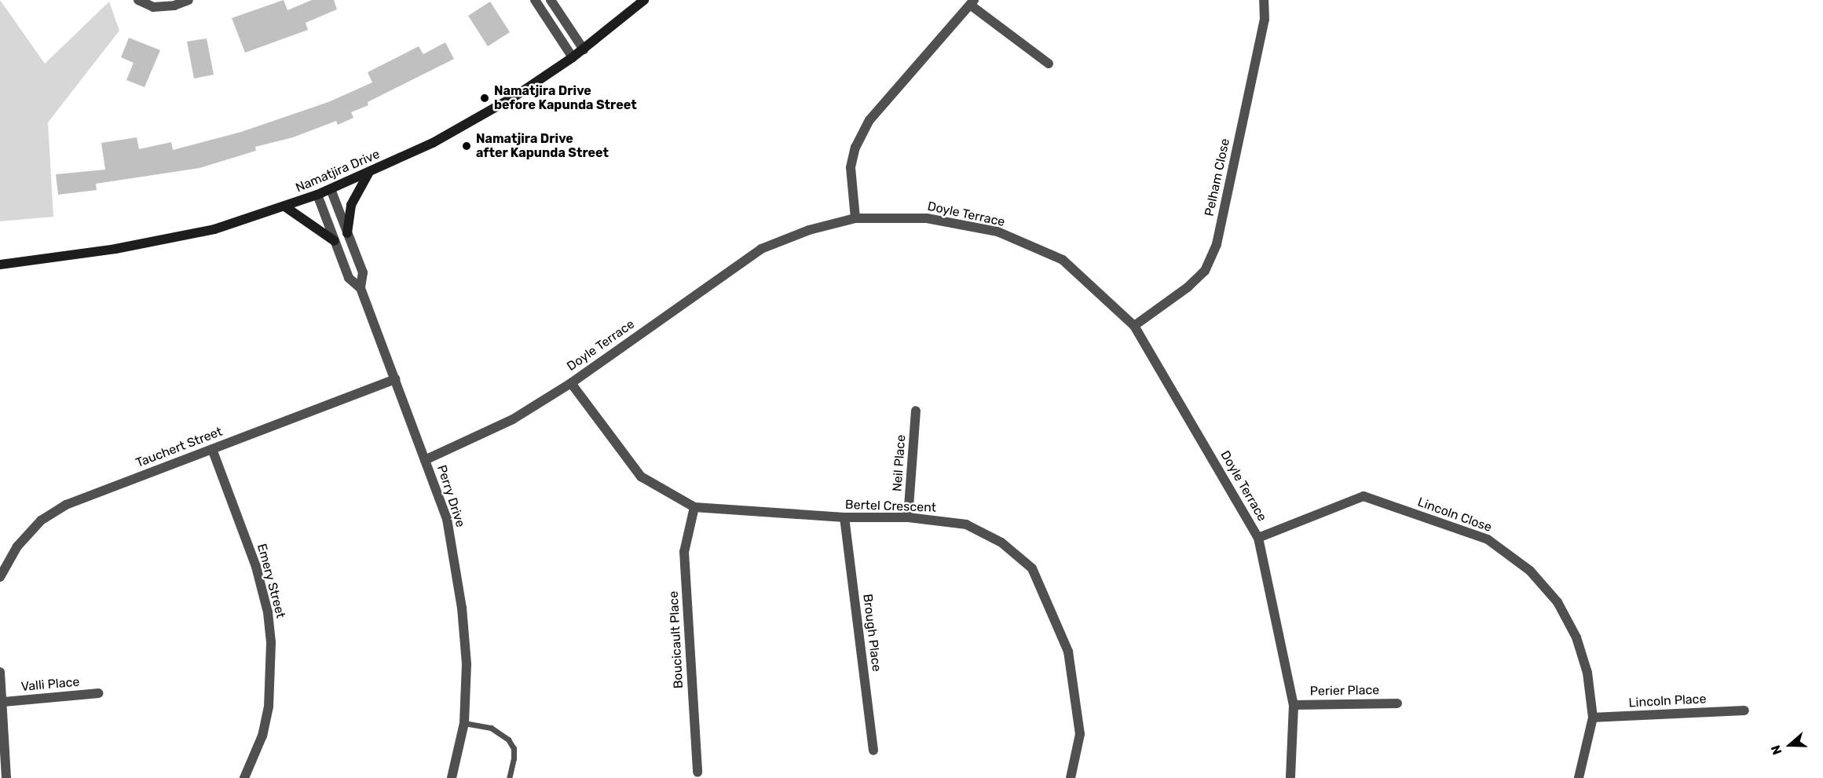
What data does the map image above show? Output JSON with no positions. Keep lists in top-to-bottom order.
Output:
{
  "streets": {
    "main road": ["Namatjira Drive"],
    "street": [
      "Pelham Close",
      "Doyle Terrace",
      "Tauchert Street",
      "Neil Place",
      "Perry Drive",
      "Bertel Crescent",
      "Lincoln Close",
      "Emery Street",
      "Brough Place",
      "Boucicault Place",
      "Valli Place",
      "Perier Place",
      "Lincoln Place"
    ]
  },
  "crossings": [
    ["Namatjira Drive", "Perry Drive"],
    ["Pelham Close", "Doyle Terrace"],
    ["Doyle Terrace", "Perry Drive"],
    ["Doyle Terrace", "Bertel Crescent"],
    ["Doyle Terrace", "Lincoln Close"],
    ["Doyle Terrace", "Perier Place"],
    ["Tauchert Street", "Perry Drive"],
    ["Tauchert Street", "Emery Street"],
    ["Neil Place", "Bertel Crescent"],
    ["Bertel Crescent", "Brough Place"],
    ["Bertel Crescent", "Boucicault Place"],
    ["Lincoln Close", "Lincoln Place"]
  ],
  "places": ["Namatjira Drive before Kapunda Street", "Namatjira Drive after Kapunda Street"],
  "north": "left"
}
